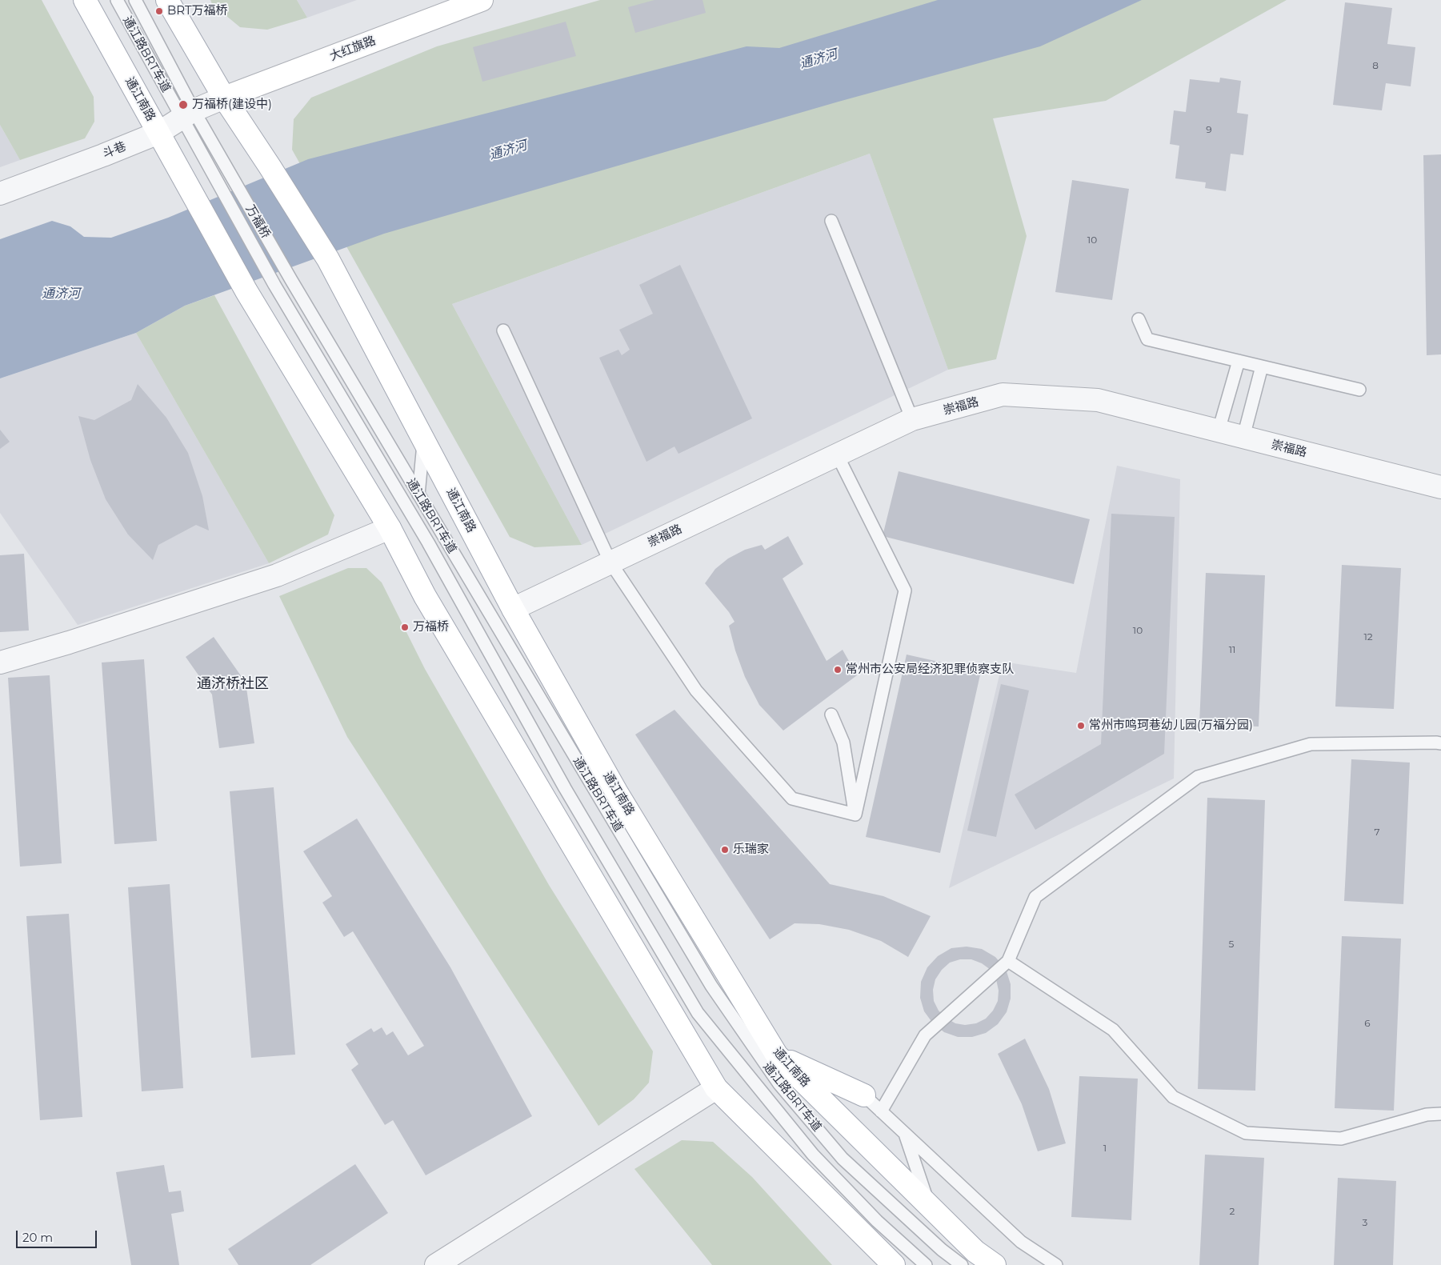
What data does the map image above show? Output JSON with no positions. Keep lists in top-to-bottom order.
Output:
{
  "streets": {
    "main road": ["大红旗路", "通江南路"],
    "street": ["斗巷", "崇福路"],
    "lane": ["通江路BRT车道", "万福桥"]
  },
  "crossings": [
    ["大红旗路", "通江南路"],
    ["大红旗路", "斗巷"],
    ["通江路BRT车道", "斗巷"],
    ["通江路BRT车道", "万福桥"],
    ["通江南路", "斗巷"],
    ["通江南路", "崇福路"]
  ],
  "districts": ["通济桥社区"],
  "water": ["通济河"],
  "places": [
    "BRT万福桥",
    "万福桥(建设中)",
    "万福桥",
    "常州市公安局经济犯罪侦察支队",
    "常州市鸣珂巷幼儿园(万福分园)",
    "乐瑞家"
  ],
  "house_numbers": [
    "8",
    "9",
    "10",
    "10",
    "12",
    "11",
    "7",
    "5",
    "6",
    "1",
    "2",
    "3"
  ],
  "scale_bar": "20 m"
}
